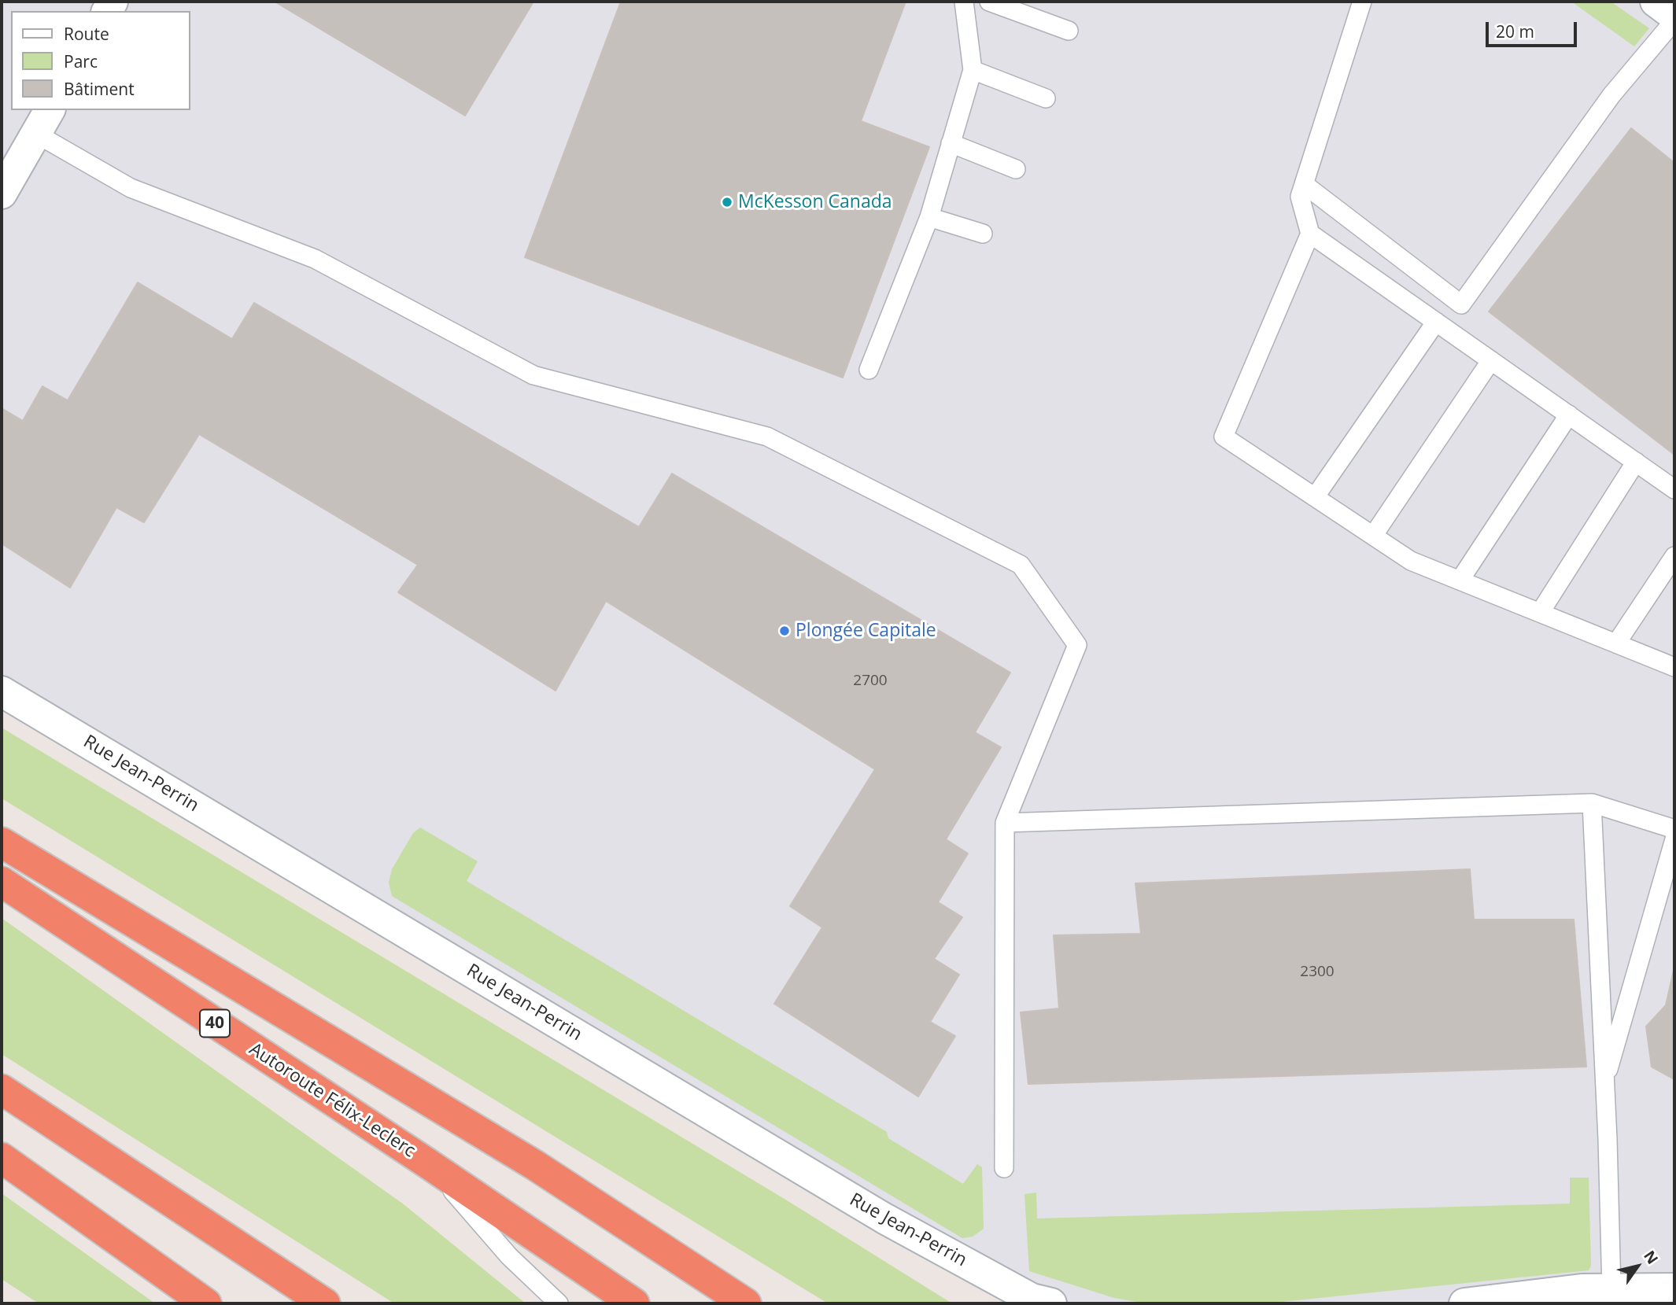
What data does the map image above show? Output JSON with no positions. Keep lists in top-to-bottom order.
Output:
{
  "streets": {
    "highway": ["40", "Autoroute Félix-Leclerc"],
    "street": ["Rue Jean-Perrin"]
  },
  "places": ["McKesson Canada", "Plongée Capitale"],
  "house_numbers": ["2700", "2300"],
  "legend": ["Route", "Parc", "Bâtiment"],
  "scale_bar": "20 m",
  "north": "top right"
}
